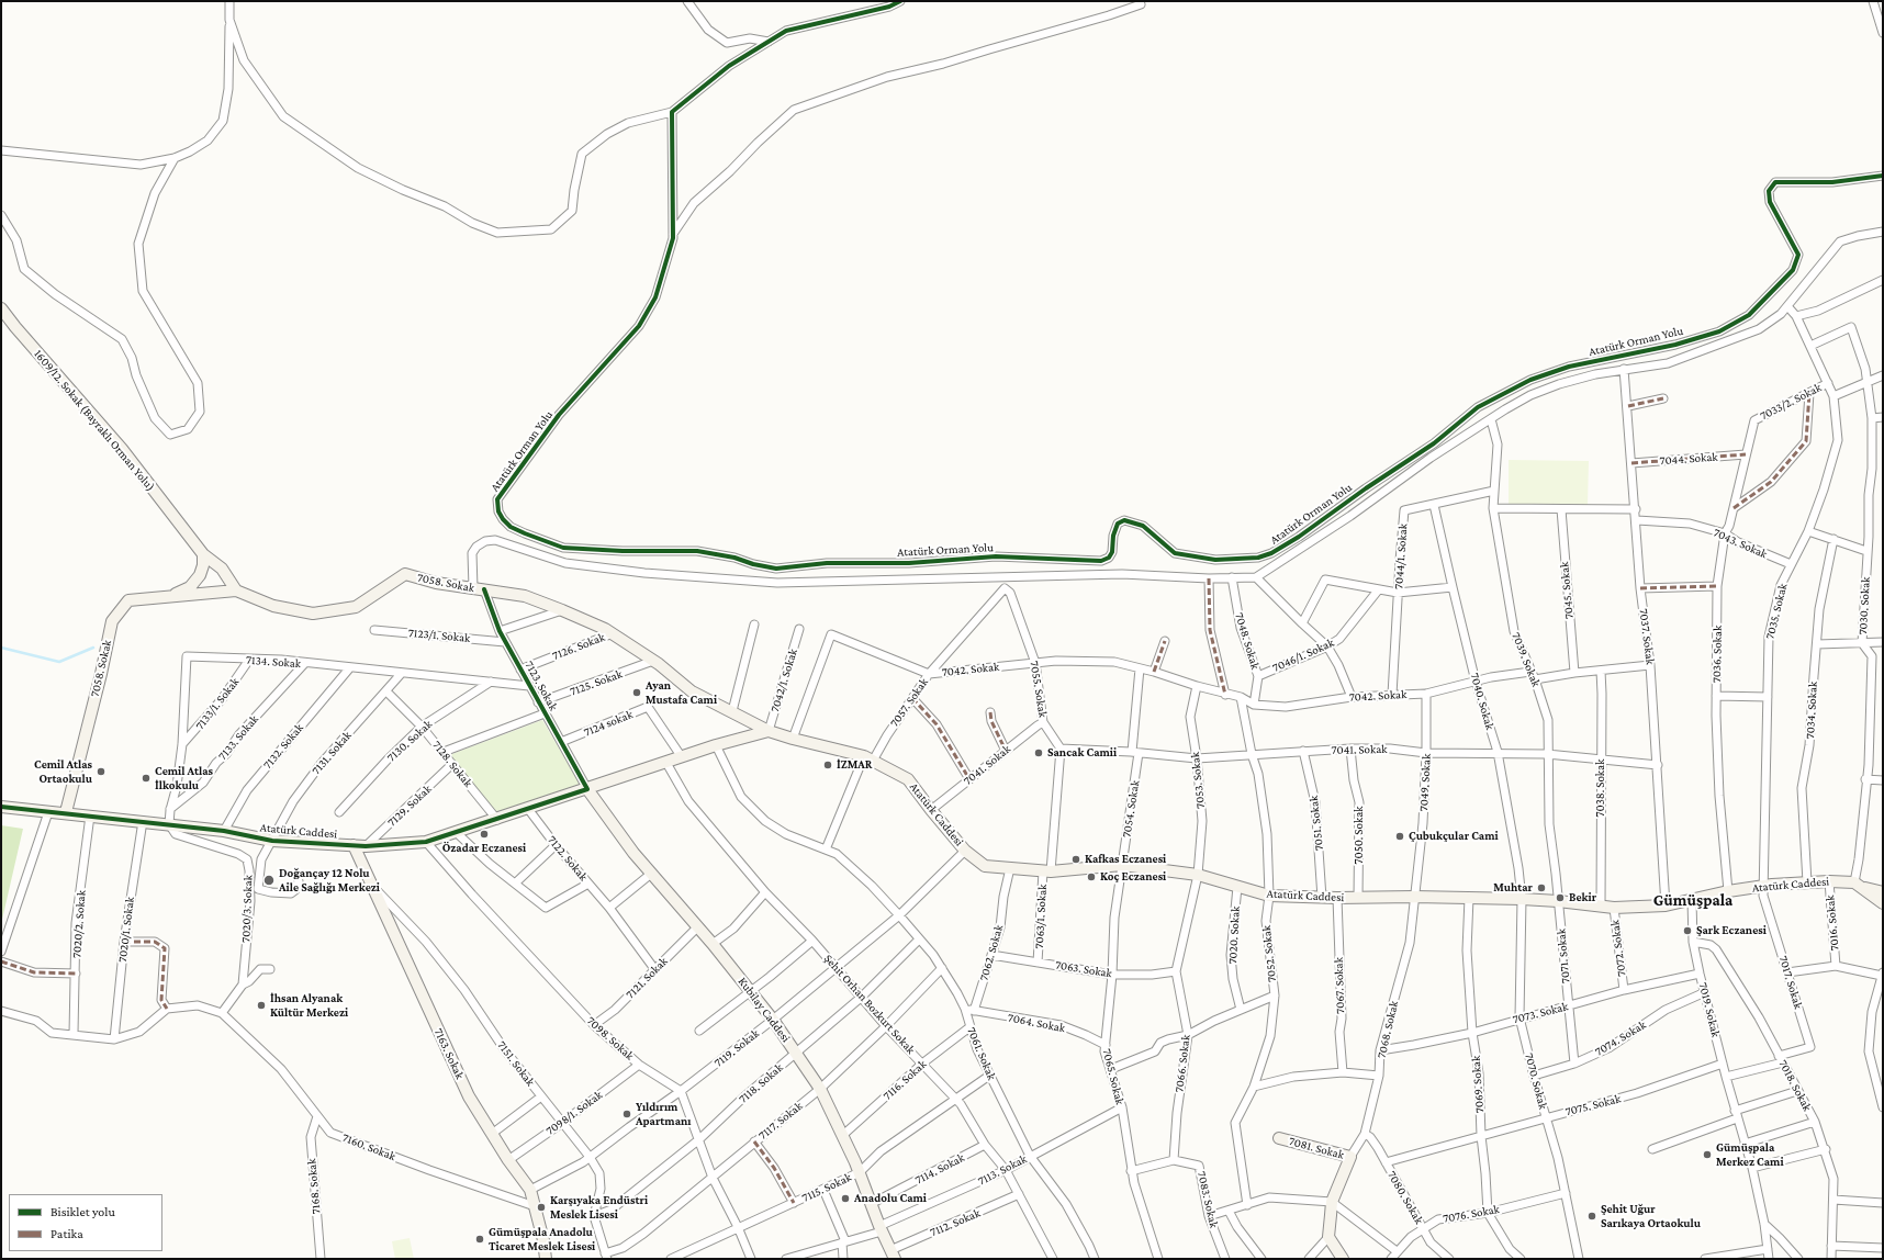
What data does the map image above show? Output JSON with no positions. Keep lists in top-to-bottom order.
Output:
{
  "streets": {
    "main road": [
      "1609/12. Sokak (Bayraklı Orman Yolu)",
      "7058. Sokak",
      "Atatürk Caddesi",
      "Kubilay Caddesi",
      "7163. Sokak",
      "7081. Sokak"
    ],
    "street": [
      "Atatürk Orman Yolu",
      "7033/2. Sokak",
      "7044. Sokak",
      "7043. Sokak",
      "7044/1. Sokak",
      "7045. Sokak",
      "7030. Sokak",
      "7035. Sokak",
      "7123/1. Sokak",
      "7037. Sokak",
      "7048. Sokak",
      "7126. Sokak",
      "7036. Sokak",
      "7046/1. Sokak",
      "7039. Sokak",
      "7134. Sokak",
      "7042. Sokak",
      "7042/1. Sokak",
      "7125. Sokak",
      "7123. Sokak",
      "7055. Sokak",
      "7040. Sokak",
      "7057. Sokak",
      "7133/1. Sokak",
      "7034. Sokak",
      "7124 sokak",
      "7133. Sokak",
      "7130. Sokak",
      "7132. Sokak",
      "7041. Sokak",
      "7131. Sokak",
      "7128. Sokak",
      "7053. Sokak",
      "7049. Sokak",
      "7038. Sokak",
      "7129. Sokak",
      "7054. Sokak",
      "7051. Sokak",
      "7050. Sokak",
      "7122. Sokak",
      "7020/3. Sokak",
      "7063/1. Sokak",
      "7016. Sokak",
      "7020/2. Sokak",
      "7020/1. Sokak",
      "7020. Sokak",
      "7072. Sokak",
      "7062. Sokak",
      "7052. Sokak",
      "7071. Sokak",
      "7063. Sokak",
      "7121. Sokak",
      "7017. Sokak",
      "7067. Sokak",
      "Şehit Orhan Bozkurt Sokak",
      "7019. Sokak",
      "7073. Sokak",
      "7064. Sokak",
      "7068. Sokak",
      "7098. Sokak",
      "7074. Sokak",
      "7119. Sokak",
      "7061. Sokak",
      "7151. Sokak",
      "7066. Sokak",
      "7065. Sokak",
      "7116. Sokak",
      "7070. Sokak",
      "7118. Sokak",
      "7069. Sokak",
      "7018. Sokak",
      "7075. Sokak",
      "7098/1. Sokak",
      "7117. Sokak",
      "7160. Sokak",
      "7114. Sokak",
      "7113. Sokak",
      "7168. Sokak",
      "7115. Sokak",
      "7080. Sokak",
      "7083. Sokak",
      "7076. Sokak",
      "7112. Sokak"
    ]
  },
  "crossings": [
    ["7033/2. Sokak", "7035. Sokak"],
    ["7033/2. Sokak", "7036. Sokak"],
    ["1609/12. Sokak (Bayraklı Orman Yolu)", "7058. Sokak"],
    ["7044. Sokak", "7037. Sokak"],
    ["7044. Sokak", "7036. Sokak"],
    ["7043. Sokak", "7035. Sokak"],
    ["7043. Sokak", "7037. Sokak"],
    ["7043. Sokak", "7036. Sokak"],
    ["7044/1. Sokak", "7039. Sokak"],
    ["7044/1. Sokak", "7042. Sokak"],
    ["7044/1. Sokak", "7040. Sokak"],
    ["7058. Sokak", "7126. Sokak"],
    ["7058. Sokak", "7042/1. Sokak"],
    ["7058. Sokak", "7125. Sokak"],
    ["7058. Sokak", "7123. Sokak"],
    ["7058. Sokak", "Atatürk Caddesi"],
    ["7045. Sokak", "7042. Sokak"],
    ["7030. Sokak", "7035. Sokak"],
    ["7030. Sokak", "Atatürk Caddesi"],
    ["7035. Sokak", "Atatürk Caddesi"],
    ["7035. Sokak", "7017. Sokak"],
    ["7123/1. Sokak", "7123. Sokak"],
    ["7037. Sokak", "7042. Sokak"],
    ["7037. Sokak", "7041. Sokak"],
    ["7037. Sokak", "Atatürk Caddesi"],
    ["7048. Sokak", "7046/1. Sokak"],
    ["7048. Sokak", "7042. Sokak"],
    ["7048. Sokak", "7123. Sokak"],
    ["7126. Sokak", "7123. Sokak"],
    ["7036. Sokak", "Atatürk Caddesi"],
    ["7039. Sokak", "7042. Sokak"],
    ["7039. Sokak", "7041. Sokak"],
    ["7039. Sokak", "Atatürk Caddesi"],
    ["7039. Sokak", "7071. Sokak"],
    ["7134. Sokak", "7123. Sokak"],
    ["7134. Sokak", "7133/1. Sokak"],
    ["7134. Sokak", "7133. Sokak"],
    ["7134. Sokak", "7130. Sokak"],
    ["7134. Sokak", "7132. Sokak"],
    ["7134. Sokak", "7131. Sokak"],
    ["7134. Sokak", "Atatürk Caddesi"],
    ["7134. Sokak", "7020/3. Sokak"],
    ["7042. Sokak", "7055. Sokak"],
    ["7042. Sokak", "7040. Sokak"],
    ["7042. Sokak", "7057. Sokak"],
    ["7042. Sokak", "7053. Sokak"],
    ["7042. Sokak", "7049. Sokak"],
    ["7042. Sokak", "7038. Sokak"],
    ["7042. Sokak", "7054. Sokak"],
    ["7042. Sokak", "Atatürk Caddesi"],
    ["7042. Sokak", "7052. Sokak"],
    ["7042/1. Sokak", "Atatürk Caddesi"],
    ["7125. Sokak", "7123. Sokak"],
    ["7123. Sokak", "7124 sokak"],
    ["7123. Sokak", "Atatürk Caddesi"],
    ["7123. Sokak", "Kubilay Caddesi"],
    ["7055. Sokak", "7057. Sokak"],
    ["7055. Sokak", "7041. Sokak"],
    ["7040. Sokak", "7041. Sokak"],
    ["7040. Sokak", "Atatürk Caddesi"],
    ["7040. Sokak", "7070. Sokak"],
    ["7057. Sokak", "Atatürk Caddesi"],
    ["7034. Sokak", "Atatürk Caddesi"],
    ["7124 sokak", "Atatürk Caddesi"],
    ["7130. Sokak", "7128. Sokak"],
    ["7132. Sokak", "Atatürk Caddesi"],
    ["7041. Sokak", "7053. Sokak"],
    ["7041. Sokak", "7049. Sokak"],
    ["7041. Sokak", "7038. Sokak"],
    ["7041. Sokak", "7054. Sokak"],
    ["7041. Sokak", "Atatürk Caddesi"],
    ["7041. Sokak", "7051. Sokak"],
    ["7041. Sokak", "7050. Sokak"],
    ["7041. Sokak", "7052. Sokak"],
    ["7131. Sokak", "7128. Sokak"],
    ["7131. Sokak", "Atatürk Caddesi"],
    ["7128. Sokak", "7129. Sokak"],
    ["7128. Sokak", "Atatürk Caddesi"],
    ["7053. Sokak", "Atatürk Caddesi"],
    ["7053. Sokak", "7066. Sokak"],
    ["7049. Sokak", "Atatürk Caddesi"],
    ["7049. Sokak", "7068. Sokak"],
    ["7038. Sokak", "Atatürk Caddesi"],
    ["7129. Sokak", "Atatürk Caddesi"],
    ["7054. Sokak", "Atatürk Caddesi"],
    ["7054. Sokak", "7065. Sokak"],
    ["Atatürk Caddesi", "7051. Sokak"],
    ["Atatürk Caddesi", "7050. Sokak"],
    ["Atatürk Caddesi", "7122. Sokak"],
    ["Atatürk Caddesi", "7020/3. Sokak"],
    ["Atatürk Caddesi", "7063/1. Sokak"],
    ["Atatürk Caddesi", "7016. Sokak"],
    ["Atatürk Caddesi", "7020/2. Sokak"],
    ["Atatürk Caddesi", "7020/1. Sokak"],
    ["Atatürk Caddesi", "7020. Sokak"],
    ["Atatürk Caddesi", "7072. Sokak"],
    ["Atatürk Caddesi", "7062. Sokak"],
    ["Atatürk Caddesi", "7052. Sokak"],
    ["Atatürk Caddesi", "7071. Sokak"],
    ["Atatürk Caddesi", "7017. Sokak"],
    ["Atatürk Caddesi", "7067. Sokak"],
    ["Atatürk Caddesi", "Şehit Orhan Bozkurt Sokak"],
    ["Atatürk Caddesi", "Kubilay Caddesi"],
    ["Atatürk Caddesi", "7019. Sokak"],
    ["Atatürk Caddesi", "7068. Sokak"],
    ["Atatürk Caddesi", "7098. Sokak"],
    ["Atatürk Caddesi", "7119. Sokak"],
    ["Atatürk Caddesi", "7163. Sokak"],
    ["Atatürk Caddesi", "7061. Sokak"],
    ["Atatürk Caddesi", "7066. Sokak"],
    ["Atatürk Caddesi", "7065. Sokak"],
    ["Atatürk Caddesi", "7070. Sokak"],
    ["Atatürk Caddesi", "7069. Sokak"],
    ["7122. Sokak", "7121. Sokak"],
    ["7063/1. Sokak", "7063. Sokak"],
    ["7072. Sokak", "7073. Sokak"],
    ["7062. Sokak", "7063. Sokak"],
    ["7062. Sokak", "7064. Sokak"],
    ["7071. Sokak", "7073. Sokak"],
    ["7071. Sokak", "7074. Sokak"],
    ["7063. Sokak", "7066. Sokak"],
    ["7063. Sokak", "7065. Sokak"],
    ["7121. Sokak", "Kubilay Caddesi"],
    ["7121. Sokak", "7098. Sokak"],
    ["7017. Sokak", "7018. Sokak"],
    ["Şehit Orhan Bozkurt Sokak", "7119. Sokak"],
    ["Şehit Orhan Bozkurt Sokak", "7116. Sokak"],
    ["Şehit Orhan Bozkurt Sokak", "7118. Sokak"],
    ["Şehit Orhan Bozkurt Sokak", "7117. Sokak"],
    ["Şehit Orhan Bozkurt Sokak", "7114. Sokak"],
    ["Şehit Orhan Bozkurt Sokak", "7113. Sokak"],
    ["Şehit Orhan Bozkurt Sokak", "7115. Sokak"],
    ["Şehit Orhan Bozkurt Sokak", "7112. Sokak"],
    ["Kubilay Caddesi", "7119. Sokak"],
    ["Kubilay Caddesi", "7116. Sokak"],
    ["Kubilay Caddesi", "7118. Sokak"],
    ["Kubilay Caddesi", "7117. Sokak"],
    ["Kubilay Caddesi", "7114. Sokak"],
    ["Kubilay Caddesi", "7113. Sokak"],
    ["Kubilay Caddesi", "7115. Sokak"],
    ["Kubilay Caddesi", "7112. Sokak"],
    ["7019. Sokak", "7073. Sokak"],
    ["7019. Sokak", "7074. Sokak"],
    ["7019. Sokak", "7018. Sokak"],
    ["7019. Sokak", "7075. Sokak"],
    ["7073. Sokak", "7068. Sokak"],
    ["7073. Sokak", "7070. Sokak"],
    ["7073. Sokak", "7069. Sokak"],
    ["7064. Sokak", "7061. Sokak"],
    ["7064. Sokak", "7065. Sokak"],
    ["7068. Sokak", "7081. Sokak"],
    ["7068. Sokak", "7080. Sokak"],
    ["7098. Sokak", "7119. Sokak"],
    ["7098. Sokak", "7098/1. Sokak"],
    ["7074. Sokak", "7070. Sokak"],
    ["7119. Sokak", "7163. Sokak"],
    ["7119. Sokak", "7061. Sokak"],
    ["7119. Sokak", "7151. Sokak"],
    ["7163. Sokak", "7151. Sokak"],
    ["7163. Sokak", "7098/1. Sokak"],
    ["7163. Sokak", "7160. Sokak"],
    ["7061. Sokak", "7116. Sokak"],
    ["7061. Sokak", "7118. Sokak"],
    ["7061. Sokak", "7117. Sokak"],
    ["7061. Sokak", "7113. Sokak"],
    ["7061. Sokak", "7115. Sokak"],
    ["7151. Sokak", "7118. Sokak"],
    ["7151. Sokak", "7098/1. Sokak"],
    ["7151. Sokak", "7117. Sokak"],
    ["7066. Sokak", "7083. Sokak"],
    ["7065. Sokak", "7113. Sokak"],
    ["7070. Sokak", "7075. Sokak"],
    ["7070. Sokak", "7076. Sokak"],
    ["7069. Sokak", "7075. Sokak"],
    ["7069. Sokak", "7076. Sokak"],
    ["7075. Sokak", "7080. Sokak"],
    ["7160. Sokak", "7168. Sokak"],
    ["7080. Sokak", "7076. Sokak"]
  ],
  "districts": ["Gümüşpala"],
  "places": [
    "Ayan Mustafa Cami",
    "Sancak Camii",
    "İZMAR",
    "Cemil Atlas Ortaokulu",
    "Cemil Atlas İlkokulu",
    "Özadar Eczanesi",
    "Çubukçular Cami",
    "Kafkas Eczanesi",
    "Koç Eczanesi",
    "Doğançay 12 Nolu Aile Sağlığı Merkezi",
    "Muhtar",
    "Bekir",
    "Şark Eczanesi",
    "İhsan Alyanak Kültür Merkezi",
    "Yıldırım Apartmanı",
    "Gümüşpala Merkez Cami",
    "Anadolu Cami",
    "Karşıyaka Endüstri Meslek Lisesi",
    "Şehit Uğur Sarıkaya Ortaokulu",
    "Gümüşpala Anadolu Ticaret Meslek Lisesi"
  ],
  "legend": ["Bisiklet yolu", "Patika"]
}
